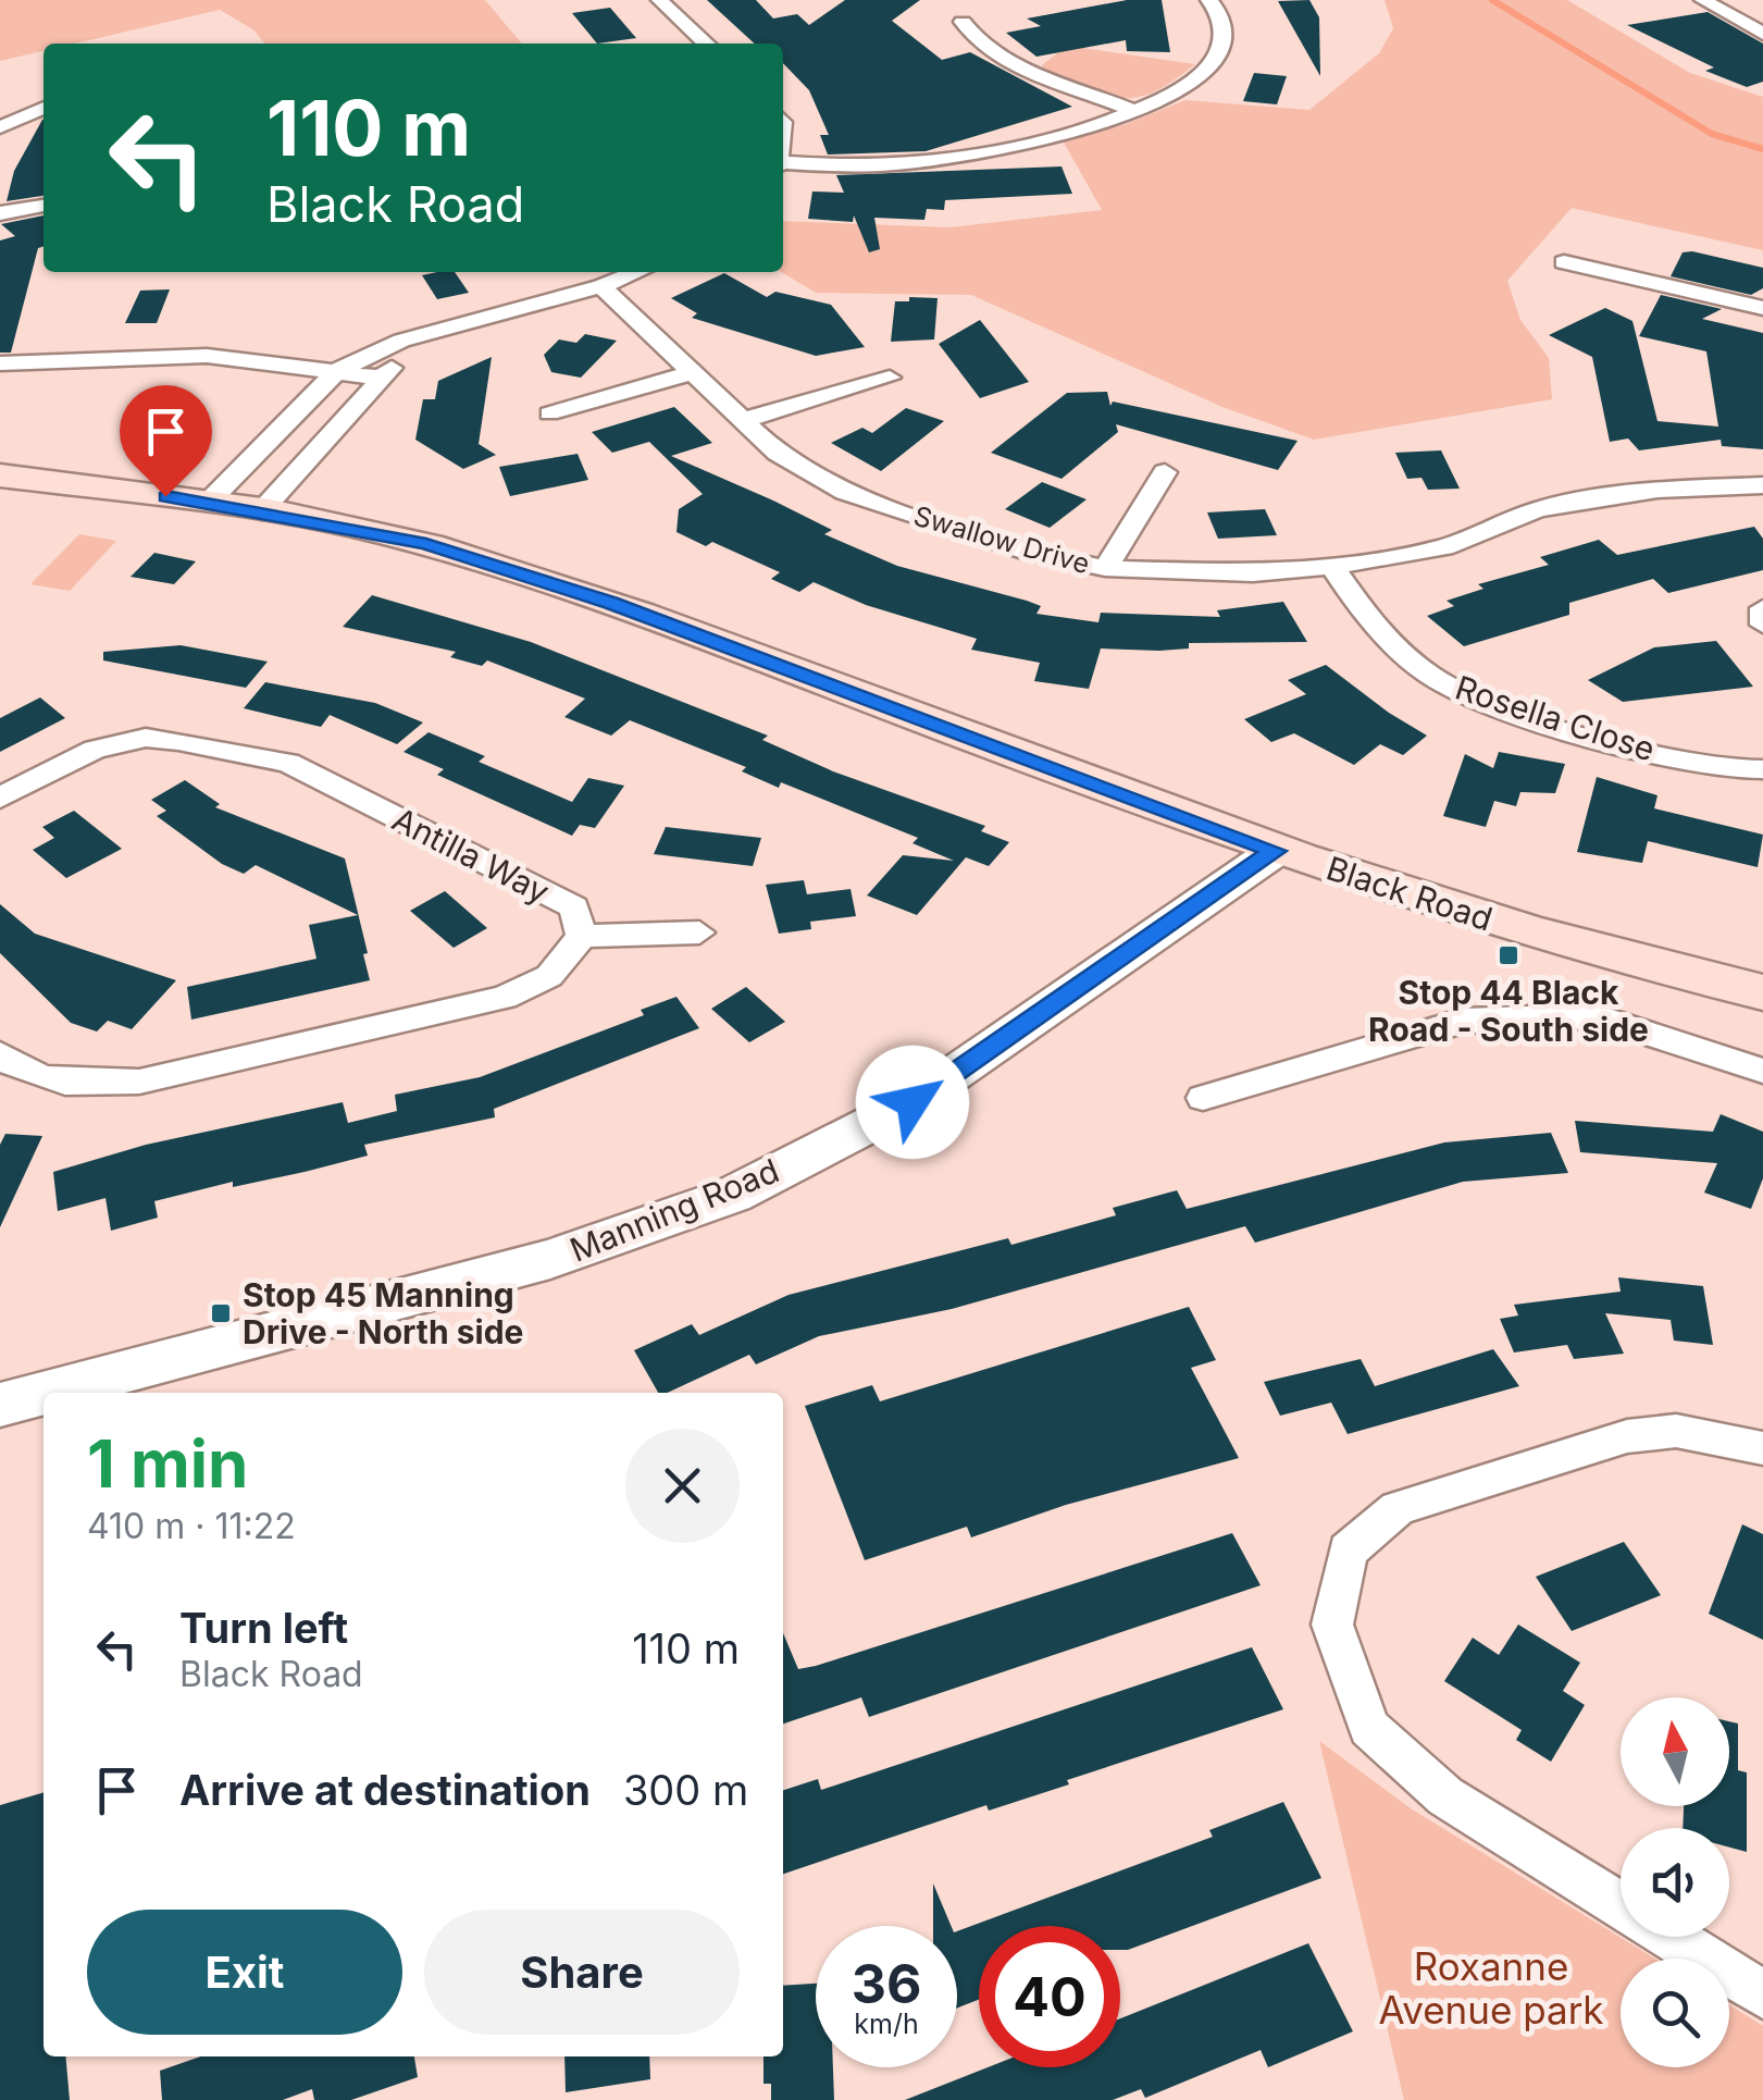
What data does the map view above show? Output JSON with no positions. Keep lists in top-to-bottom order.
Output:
{
  "streets": {
    "main road": ["Black Road"],
    "street": [
      "Swallow Drive",
      "Rosella Close",
      "Antilla Way",
      "Manning Road"
    ]
  },
  "crossings": [
    ["Swallow Drive", "Rosella Close"],
    ["Black Road", "Manning Road"]
  ],
  "parks": ["Roxanne Avenue park"],
  "places": {
    "transit": ["Stop 44 Black Road - South side", "Stop 45 Manning Drive - North side"]
  },
  "north": "top",
  "page": {
    "turn": ["110 m", "Black Road"],
    "heading": ["1 min", "410 m · 11:22"],
    "list": [
      {
        "name": "Turn left",
        "note": "Black Road",
        "value": "110 m"
      },
      {
        "name": "Arrive at destination",
        "value": "300 m"
      }
    ],
    "buttons": ["Exit", "Share"],
    "speed": "36 km/h",
    "limit": "40"
  }
}
